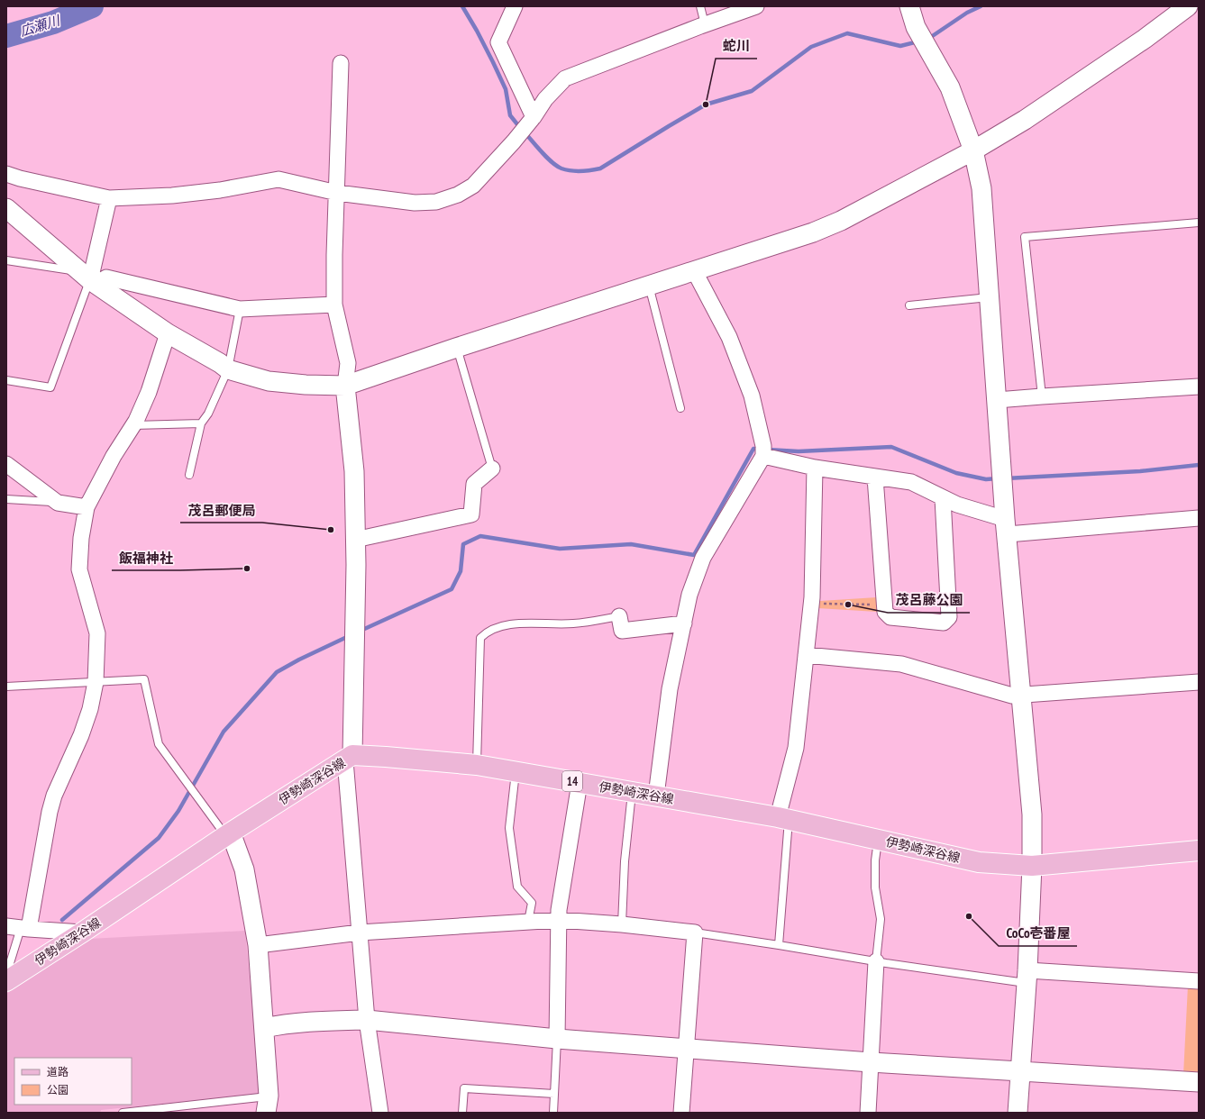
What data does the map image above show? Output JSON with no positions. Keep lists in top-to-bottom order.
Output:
{
  "streets": {
    "main road": ["伊勢崎深谷線", "14"]
  },
  "water": ["広瀬川"],
  "places": [
    "蛇川",
    "茂呂郵便局",
    "飯福神社",
    "茂呂藤公園",
    "CoCo壱番屋"
  ],
  "legend": ["道路", "公園"]
}
